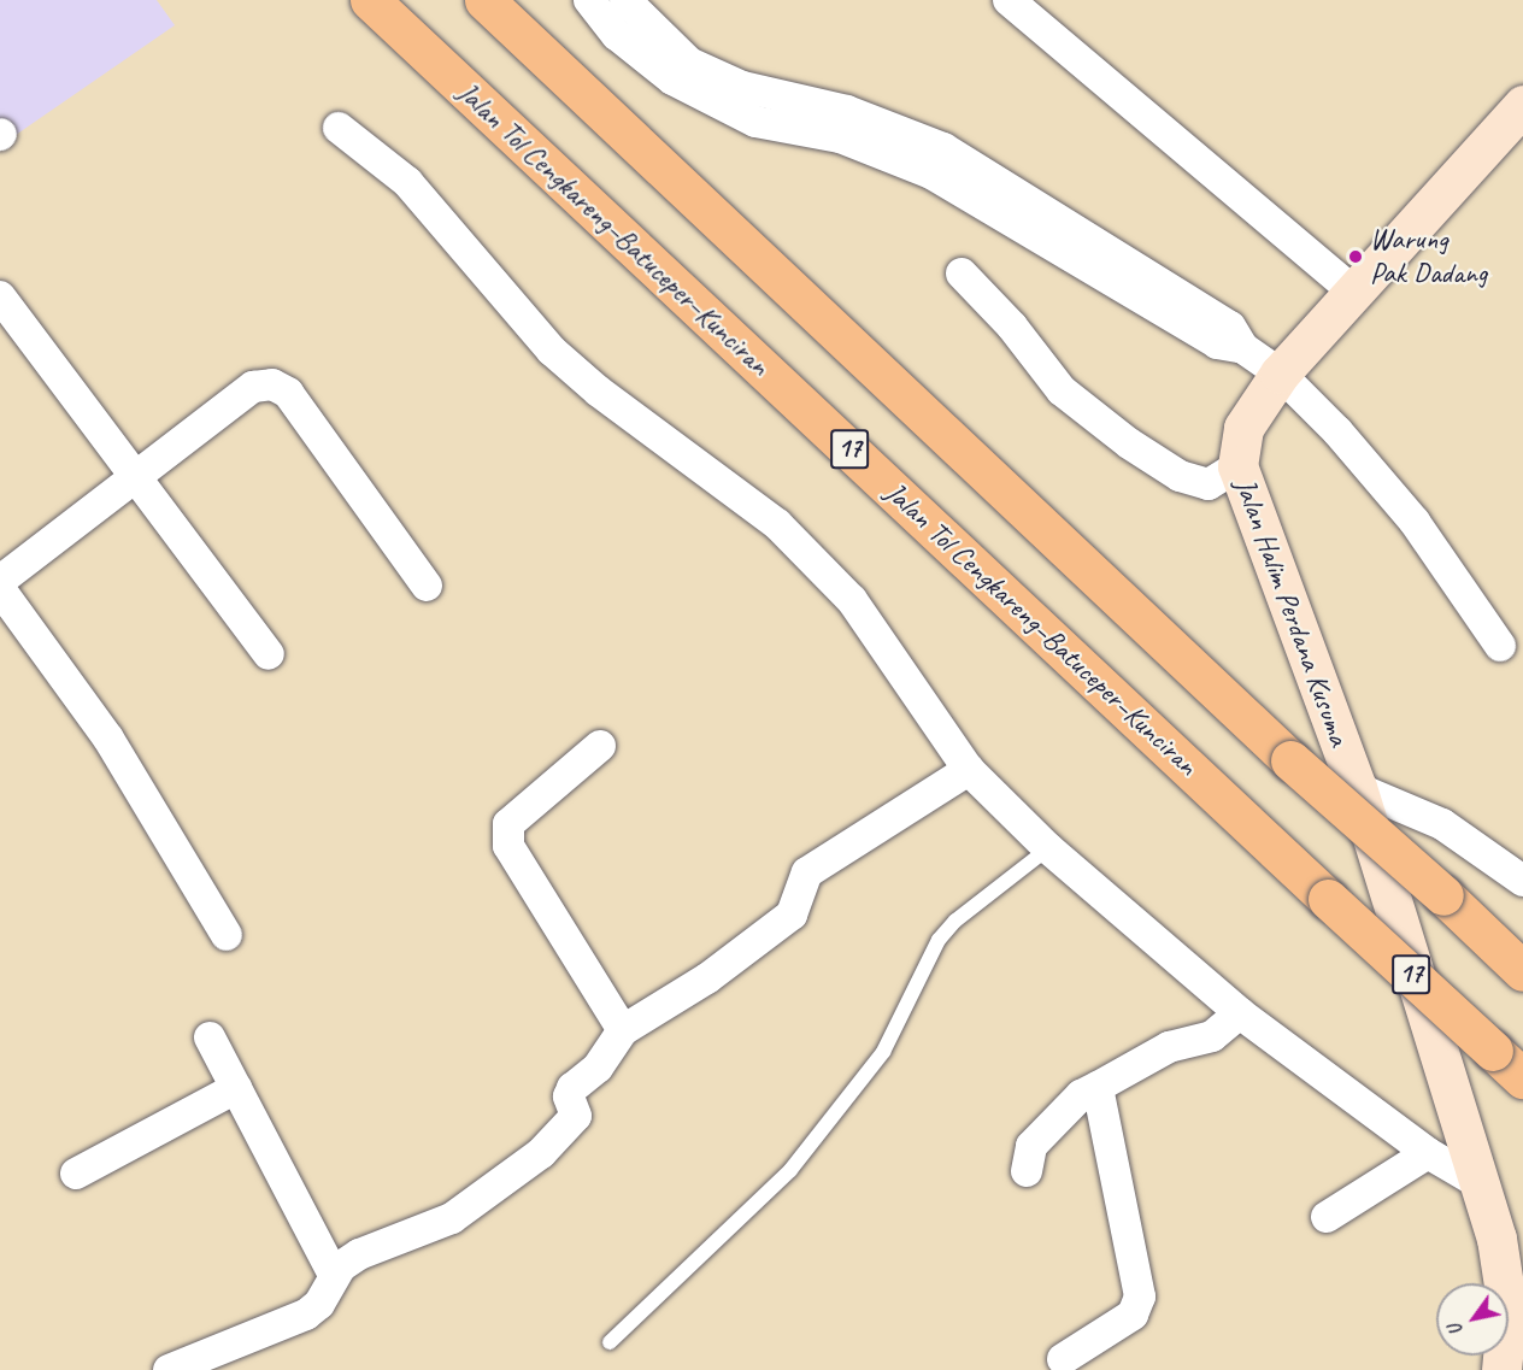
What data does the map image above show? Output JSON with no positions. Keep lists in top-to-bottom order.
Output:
{
  "streets": {
    "highway": ["Jalan Tol Cengkareng–Batuceper–Kunciran", "17"],
    "main road": ["Jalan Halim Perdana Kusuma"]
  },
  "places": ["Warung Pak Dadang"],
  "north": "bottom left"
}
